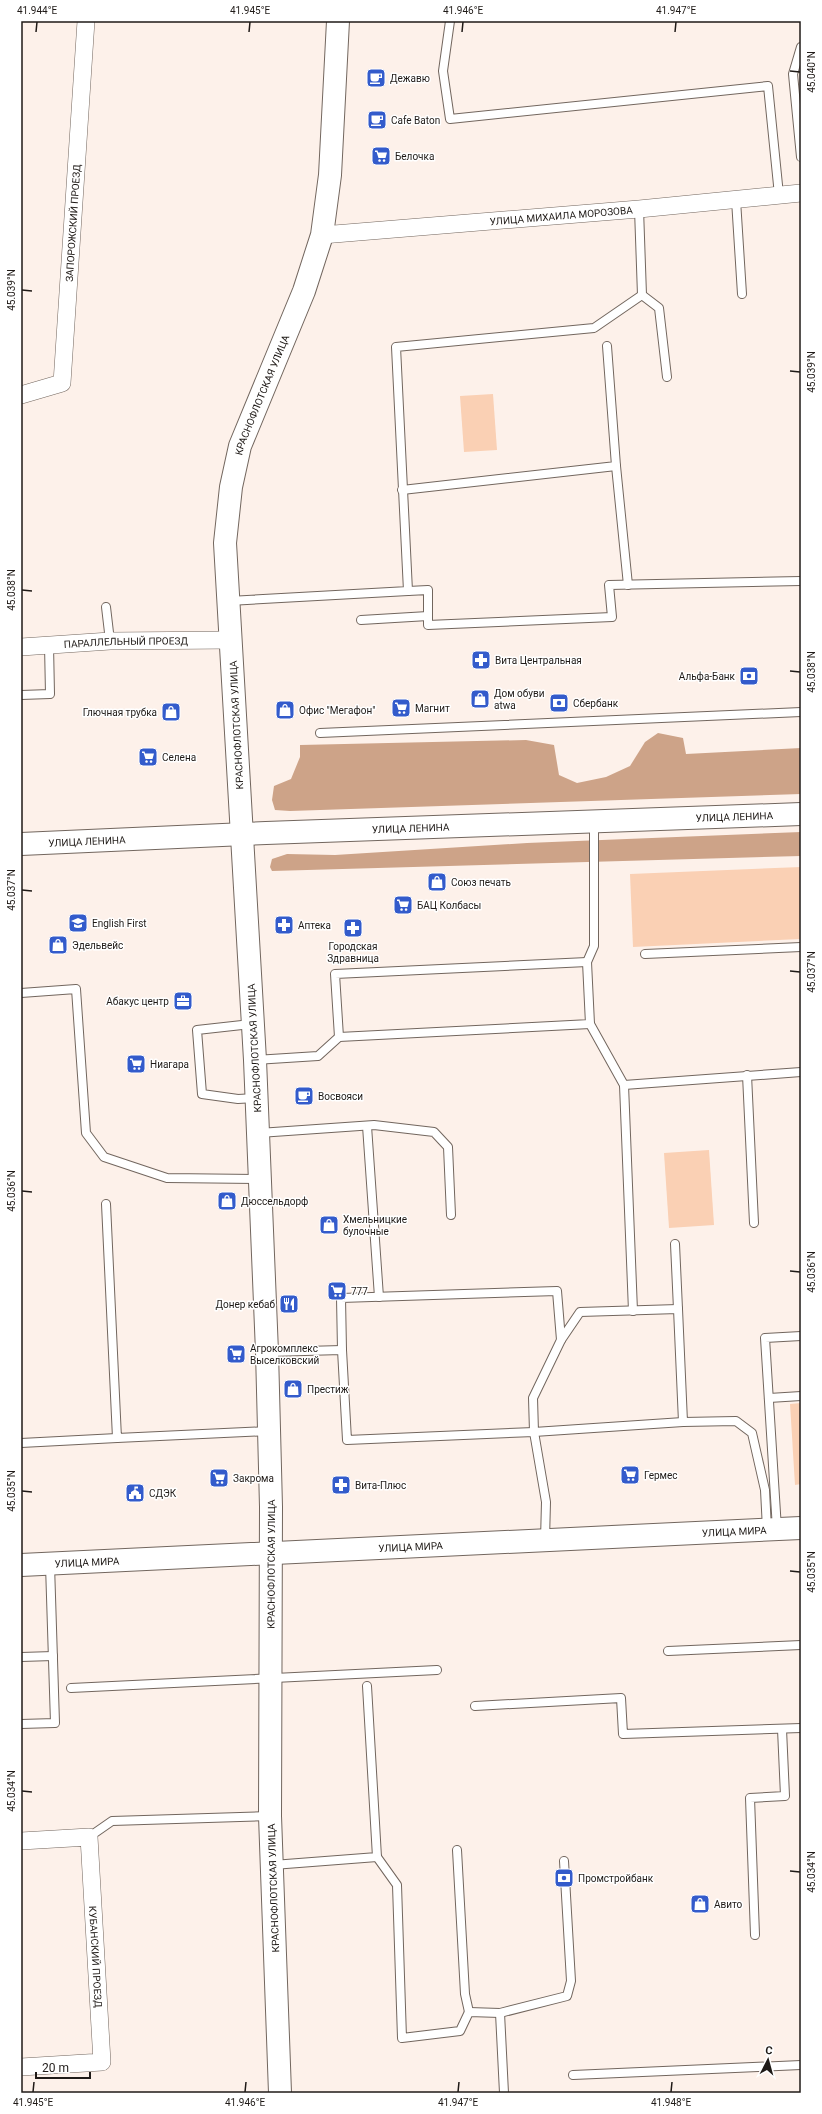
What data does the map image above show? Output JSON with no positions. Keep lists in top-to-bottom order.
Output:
{
  "streets": {
    "street": [
      "УЛИЦА МИХАИЛА МОРОЗОВА",
      "ЗАПОРОЖСКИЙ ПРОЕЗД",
      "КРАСНОФЛОТСКАЯ УЛИЦА",
      "ПАРАЛЛЕЛЬНЫЙ ПРОЕЗД",
      "УЛИЦА ЛЕНИНА",
      "УЛИЦА МИРА",
      "КУБАНСКИЙ ПРОЕЗД"
    ]
  },
  "crossings": [
    ["УЛИЦА МИХАИЛА МОРОЗОВА", "КРАСНОФЛОТСКАЯ УЛИЦА"],
    ["КРАСНОФЛОТСКАЯ УЛИЦА", "ПАРАЛЛЕЛЬНЫЙ ПРОЕЗД"],
    ["КРАСНОФЛОТСКАЯ УЛИЦА", "УЛИЦА ЛЕНИНА"],
    ["КРАСНОФЛОТСКАЯ УЛИЦА", "УЛИЦА МИРА"]
  ],
  "places": {
    "cafe": ["Дежавю", "Cafe Baton", "Восвояси"],
    "supermarket": [
      "Белочка",
      "Магнит",
      "Селена",
      "БАЦ Колбасы",
      "Ниагара",
      "777",
      "Агрокомплекс Выселковский",
      "Гермес",
      "Закрома"
    ],
    "pharmacy": [
      "Вита Центральная",
      "Аптека",
      "Городская Здравница",
      "Вита-Плюс"
    ],
    "bank": ["Альфа-Банк", "Сбербанк", "Промстройбанк"],
    "shop": [
      "Дом обуви atwa",
      "Офис \"Мегафон\"",
      "Глючная трубка",
      "Союз печать",
      "Эдельвейс",
      "Дюссельдорф",
      "Хмельницкие булочные",
      "Престиж",
      "Авито"
    ],
    "school or university": ["English First"],
    "office": ["Абакус центр"],
    "restaurant": ["Донер кебаб"],
    "public building": ["СДЭК"]
  },
  "scale_bar": "20 m",
  "north": "top",
  "coordinates": [
    "41.944°E",
    "41.945°E",
    "41.946°E",
    "41.947°E",
    "45.040°N",
    "45.039°N",
    "45.038°N",
    "45.037°N",
    "45.036°N",
    "45.035°N",
    "45.034°N",
    "41.948°E"
  ]
}
